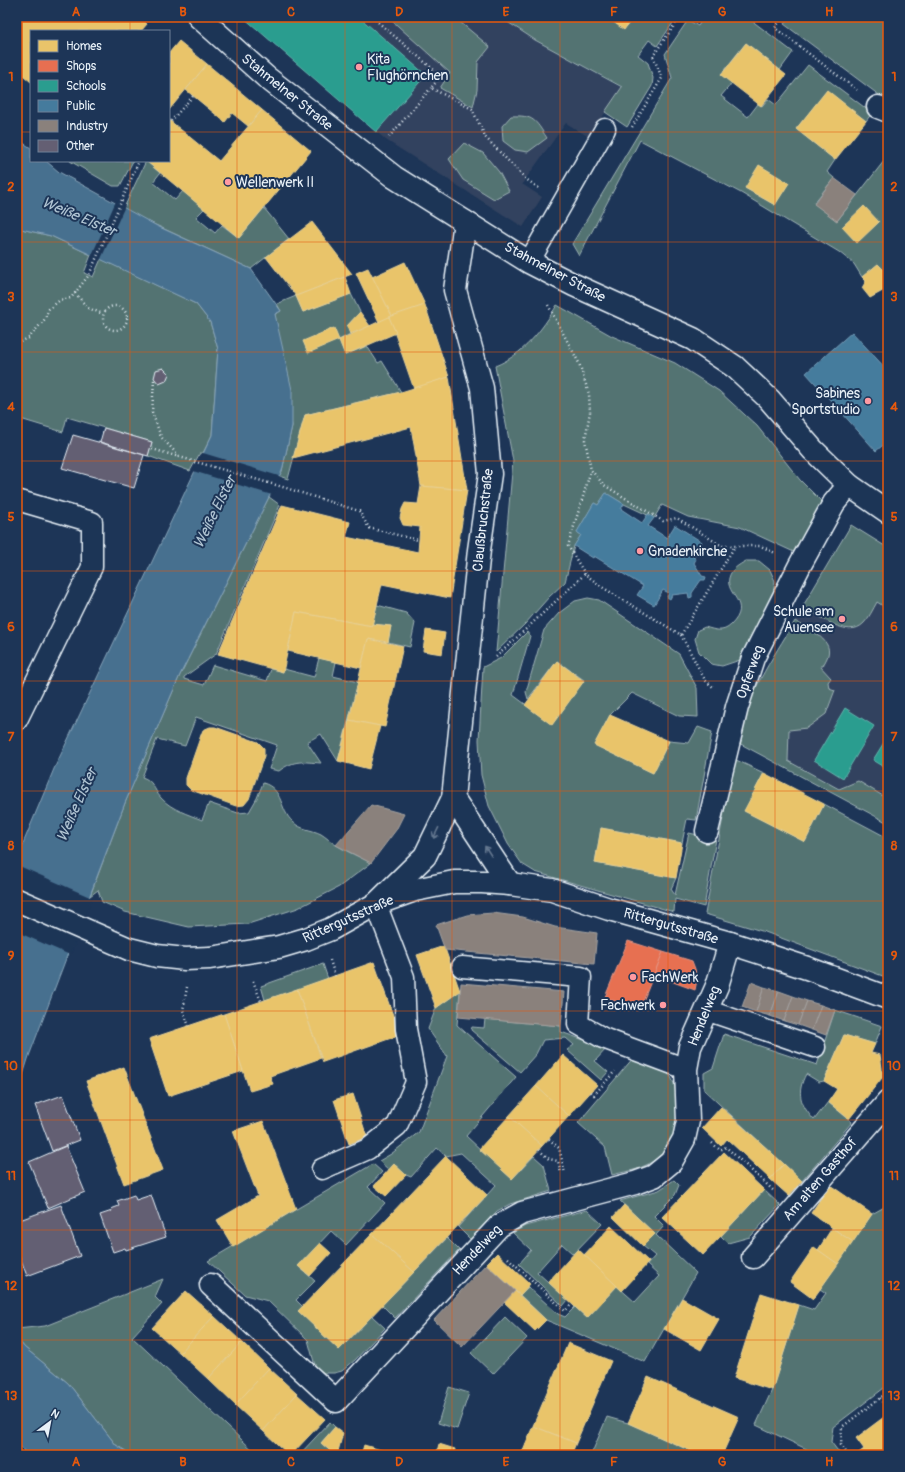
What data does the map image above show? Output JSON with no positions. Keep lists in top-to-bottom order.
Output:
{
  "streets": {
    "street": [
      "Stahmelner Straße",
      "Claußbruchstraße",
      "Opferweg",
      "Rittergutsstraße",
      "Hendelweg",
      "Am alten Gasthof"
    ]
  },
  "crossings": [
    ["Stahmelner Straße", "Claußbruchstraße"],
    ["Stahmelner Straße", "Opferweg"],
    ["Claußbruchstraße", "Rittergutsstraße"],
    ["Rittergutsstraße", "Hendelweg"]
  ],
  "water": ["Weiße Elster"],
  "places": [
    "Kita Flughörnchen",
    "Wellenwerk II",
    "Sabines Sportstudio",
    "Gnadenkirche",
    "Schule am Auensee",
    "FachWerk",
    "Fachwerk"
  ],
  "legend": [
    "Homes",
    "Shops",
    "Schools",
    "Public",
    "Industry",
    "Other"
  ],
  "north": "top right",
  "grid": {
    "columns": [
      "A",
      "B",
      "C",
      "D",
      "E",
      "F",
      "G",
      "H"
    ],
    "rows": [
      "1",
      "2",
      "3",
      "4",
      "5",
      "6",
      "7",
      "8",
      "9",
      "10",
      "11",
      "12",
      "13"
    ]
  }
}
